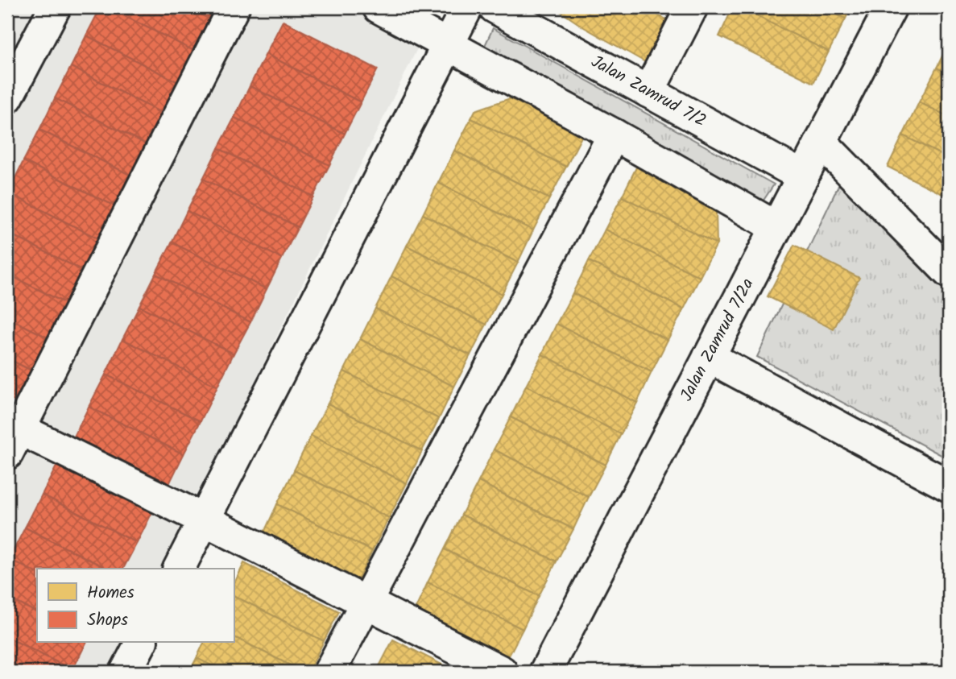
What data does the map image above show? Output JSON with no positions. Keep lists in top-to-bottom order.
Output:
{
  "streets": {
    "street": ["Jalan Zamrud 7/2", "Jalan Zamrud 7/2a"]
  },
  "crossings": [
    ["Jalan Zamrud 7/2", "Jalan Zamrud 7/2a"]
  ],
  "legend": ["Homes", "Shops"]
}
